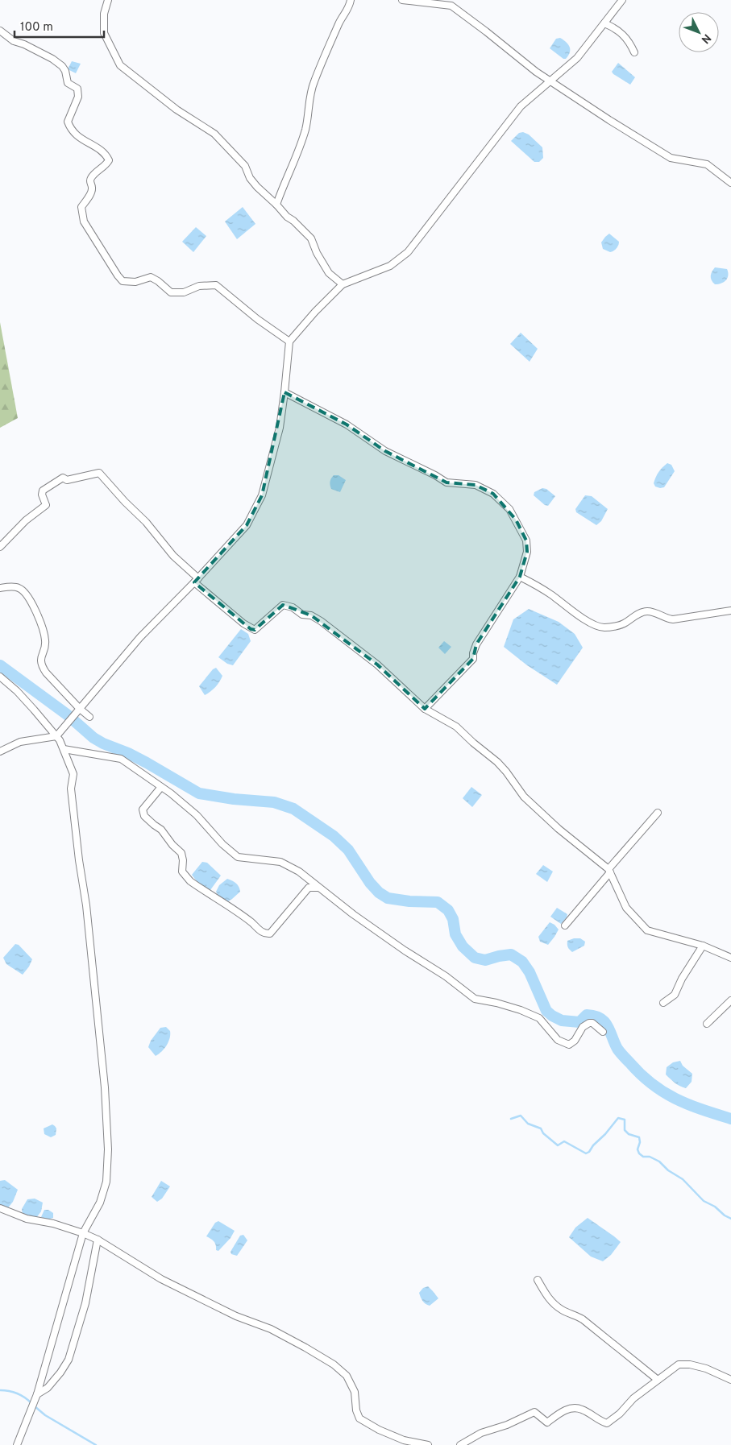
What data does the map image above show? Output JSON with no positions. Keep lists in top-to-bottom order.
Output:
{
  "scale_bar": "100 m",
  "north": "bottom right"
}
